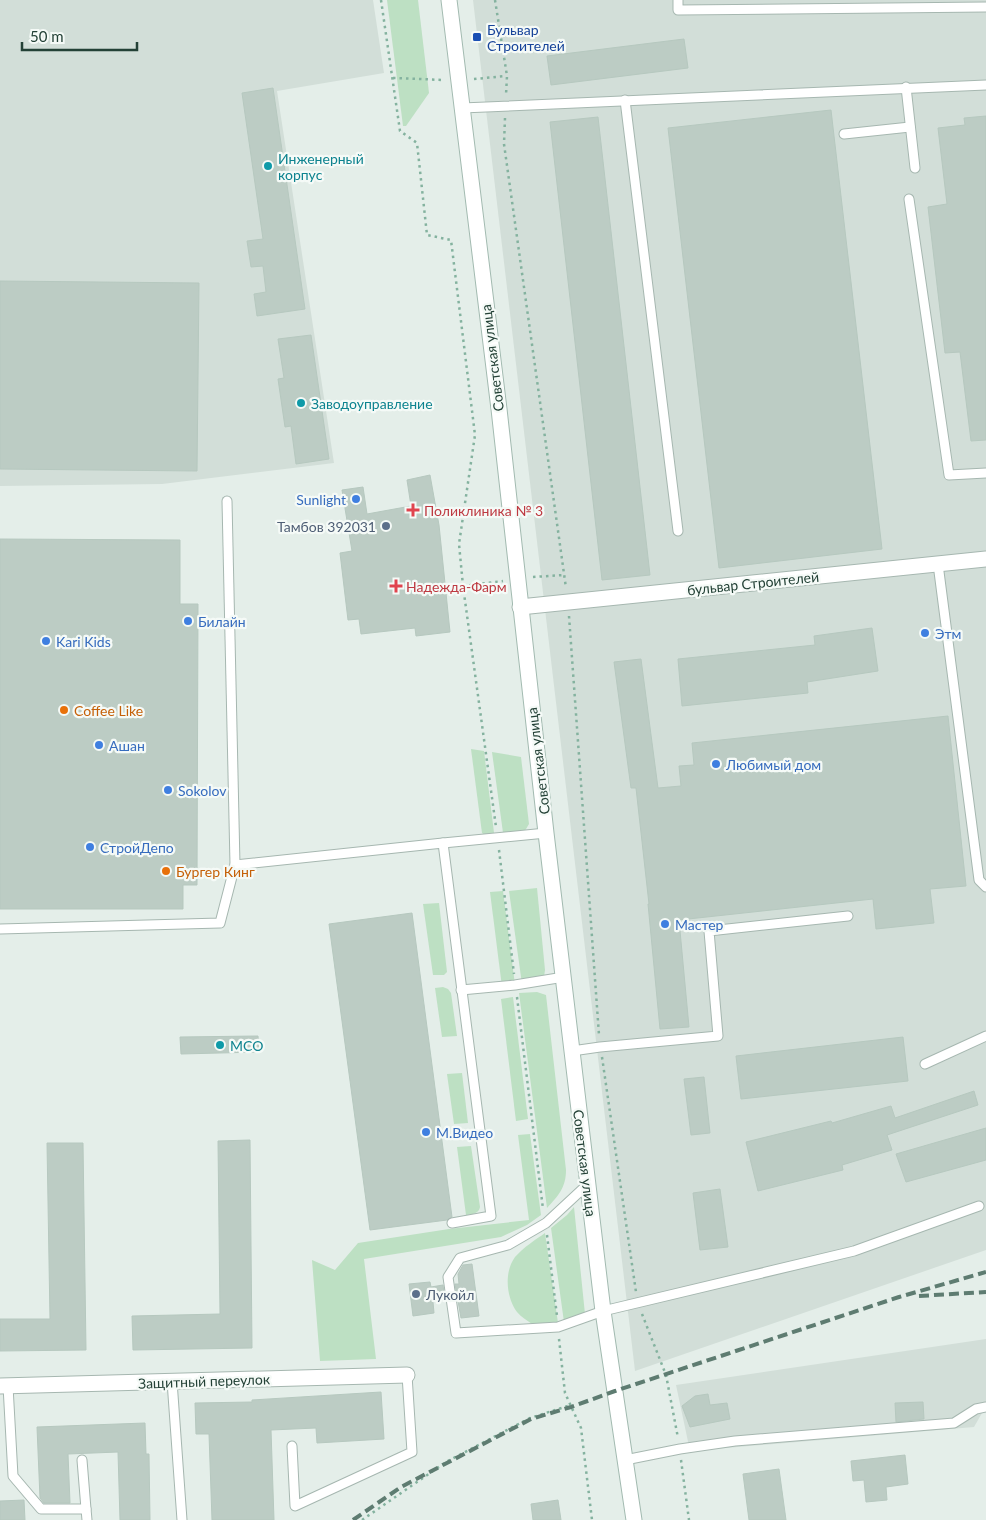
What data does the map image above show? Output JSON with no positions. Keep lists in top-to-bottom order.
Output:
{
  "streets": {
    "main road": ["Советская улица", "бульвар Строителей", "Защитный переулок"]
  },
  "crossings": [
    ["Советская улица", "бульвар Строителей"]
  ],
  "places": {
    "transit": ["Бульвар Строителей"],
    "other": [
      "Инженерный корпус",
      "Заводоуправление",
      "Sunlight",
      "Тамбов 392031",
      "Билайн",
      "Этм",
      "Kari Kids",
      "Coffee Like",
      "Ашан",
      "Любимый дом",
      "Sokolov",
      "СтройДепо",
      "Бургер Кинг",
      "Мастер",
      "МСО",
      "М.Видео",
      "Лукойл"
    ],
    "health": ["Поликлиника № 3", "Надежда-Фарм"]
  },
  "scale_bar": "50 m"
}
